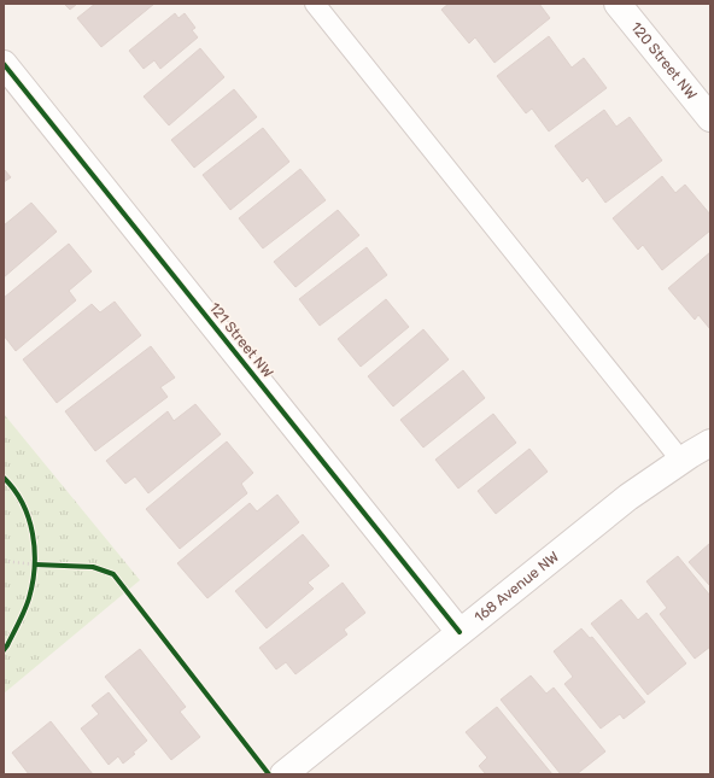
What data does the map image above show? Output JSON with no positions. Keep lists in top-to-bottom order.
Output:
{
  "streets": {
    "street": ["120 Street NW", "121 Street NW", "168 Avenue NW"]
  },
  "crossings": [
    ["121 Street NW", "168 Avenue NW"]
  ]
}
